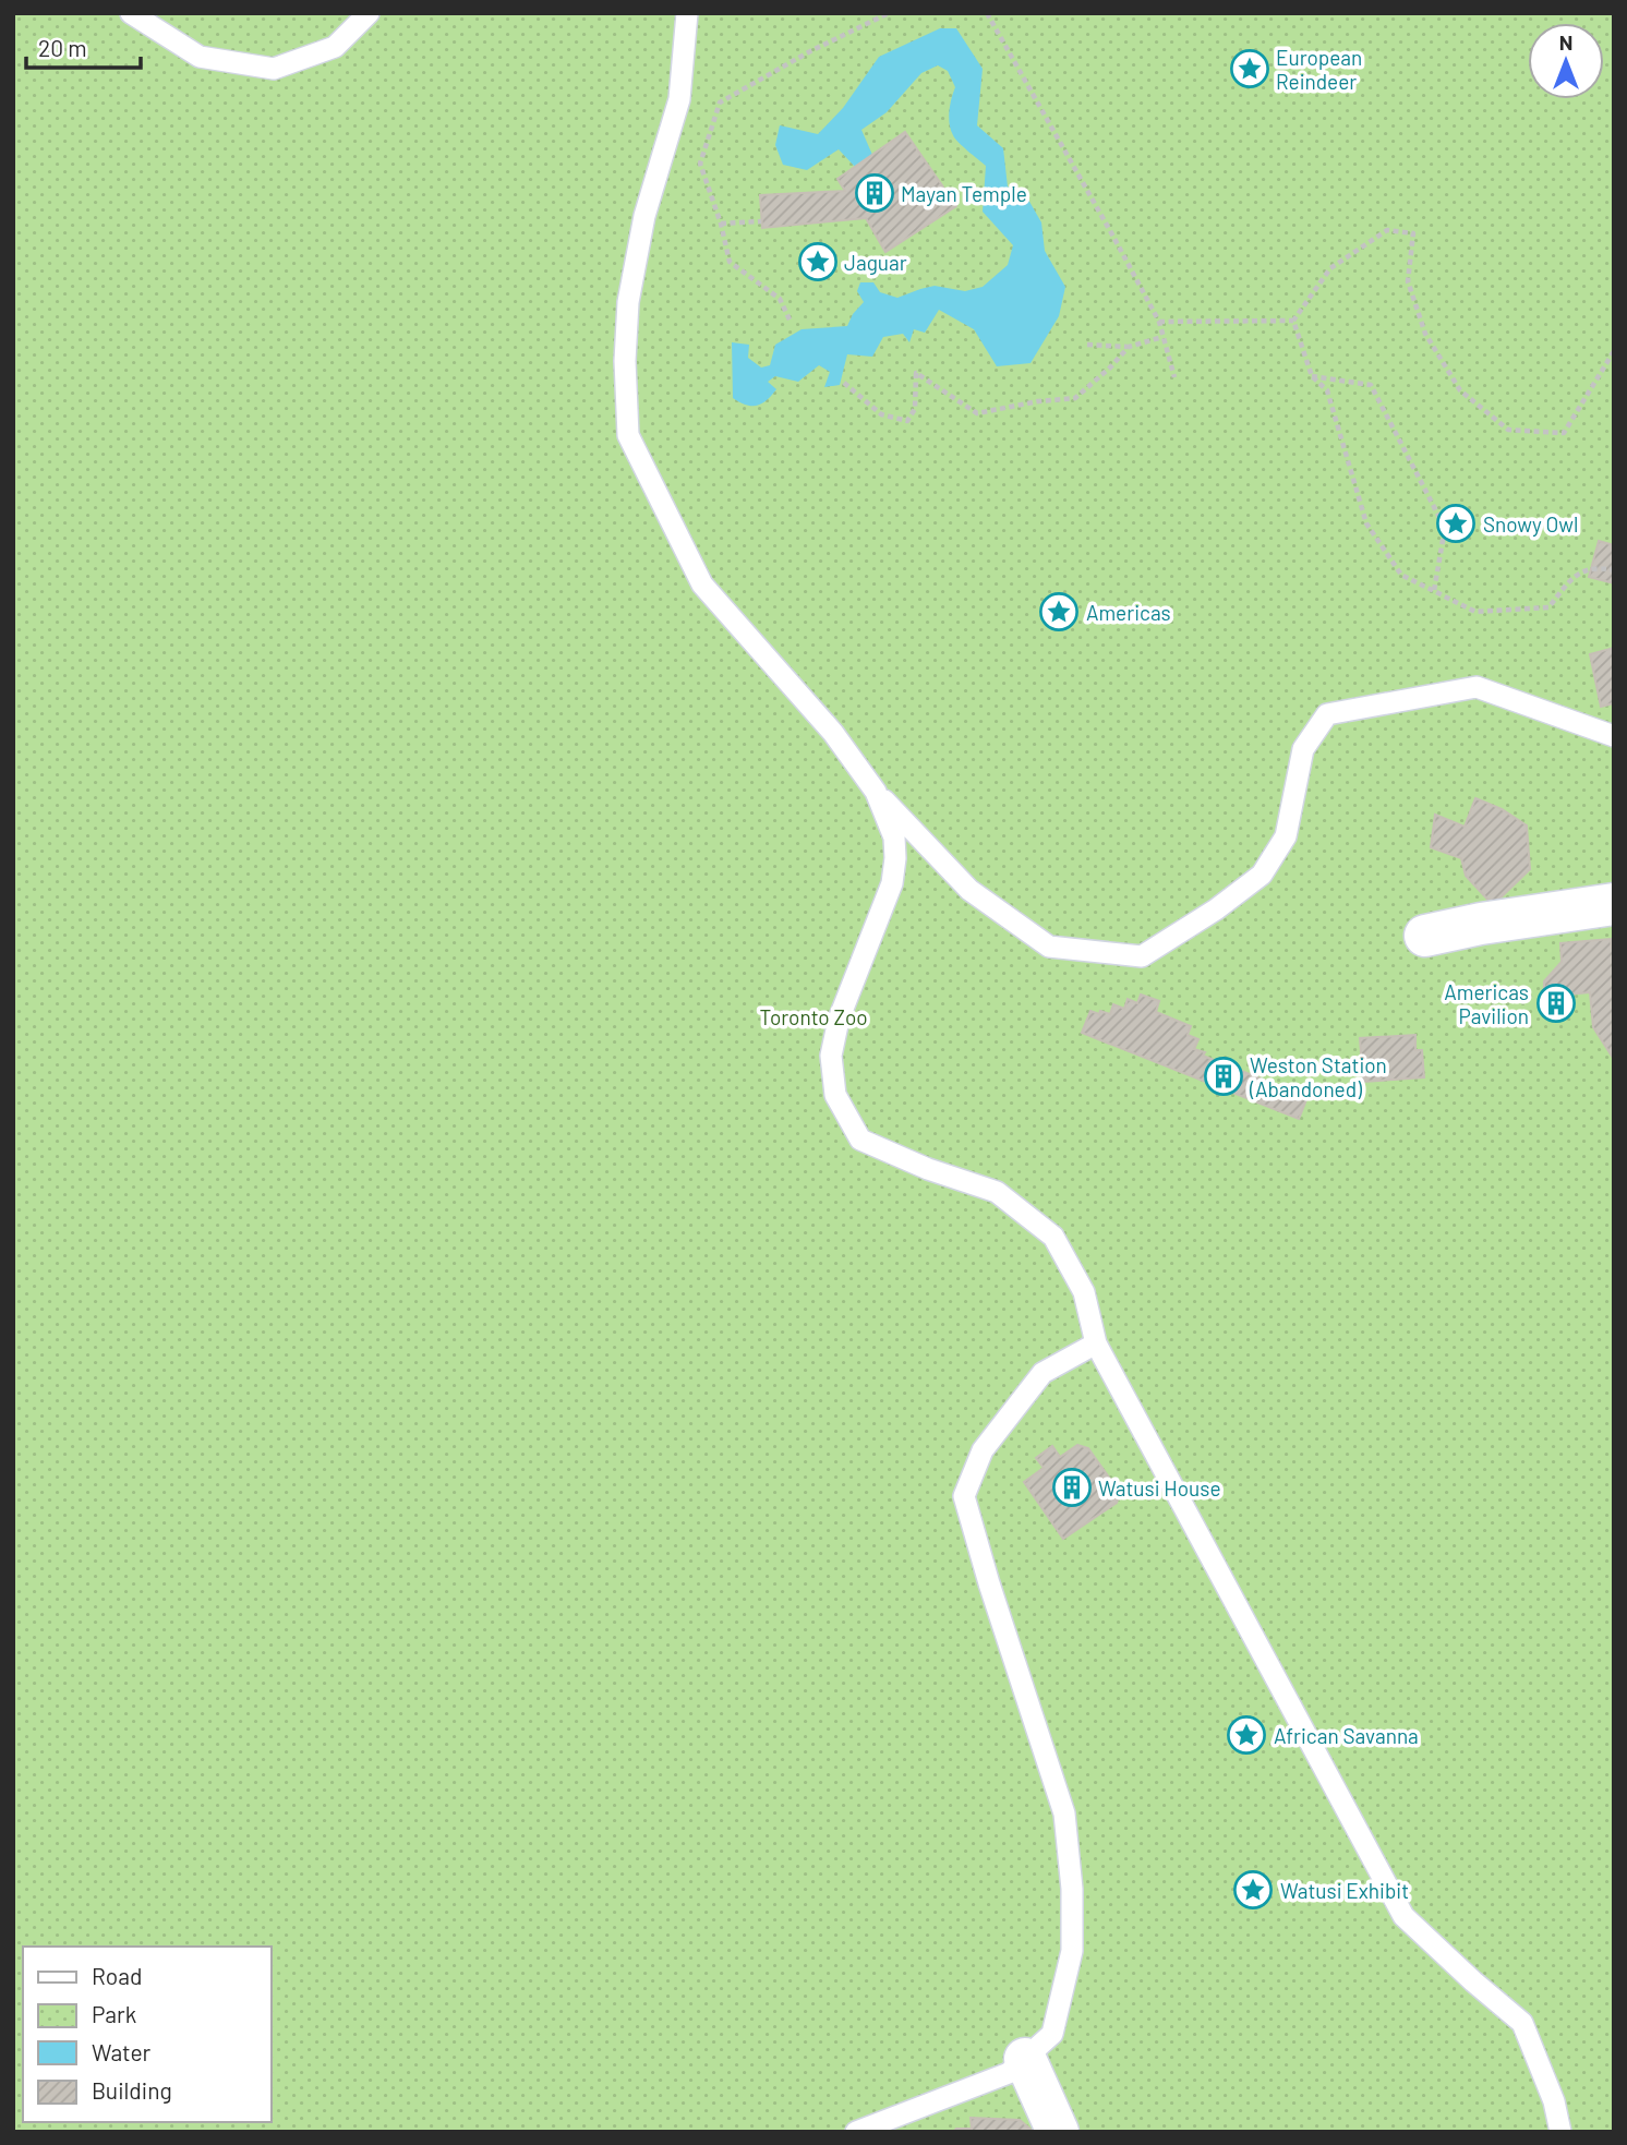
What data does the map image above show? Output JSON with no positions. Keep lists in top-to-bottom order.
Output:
{
  "parks": ["Toronto Zoo"],
  "places": {
    "place": [
      "European Reindeer",
      "Jaguar",
      "Snowy Owl",
      "Americas",
      "African Savanna",
      "Watusi Exhibit"
    ],
    "building": [
      "Mayan Temple",
      "Americas Pavilion",
      "Weston Station (Abandoned)",
      "Watusi House"
    ]
  },
  "legend": [
    "Road",
    "Park",
    "Water",
    "Building"
  ],
  "scale_bar": "20 m",
  "north": "top"
}
